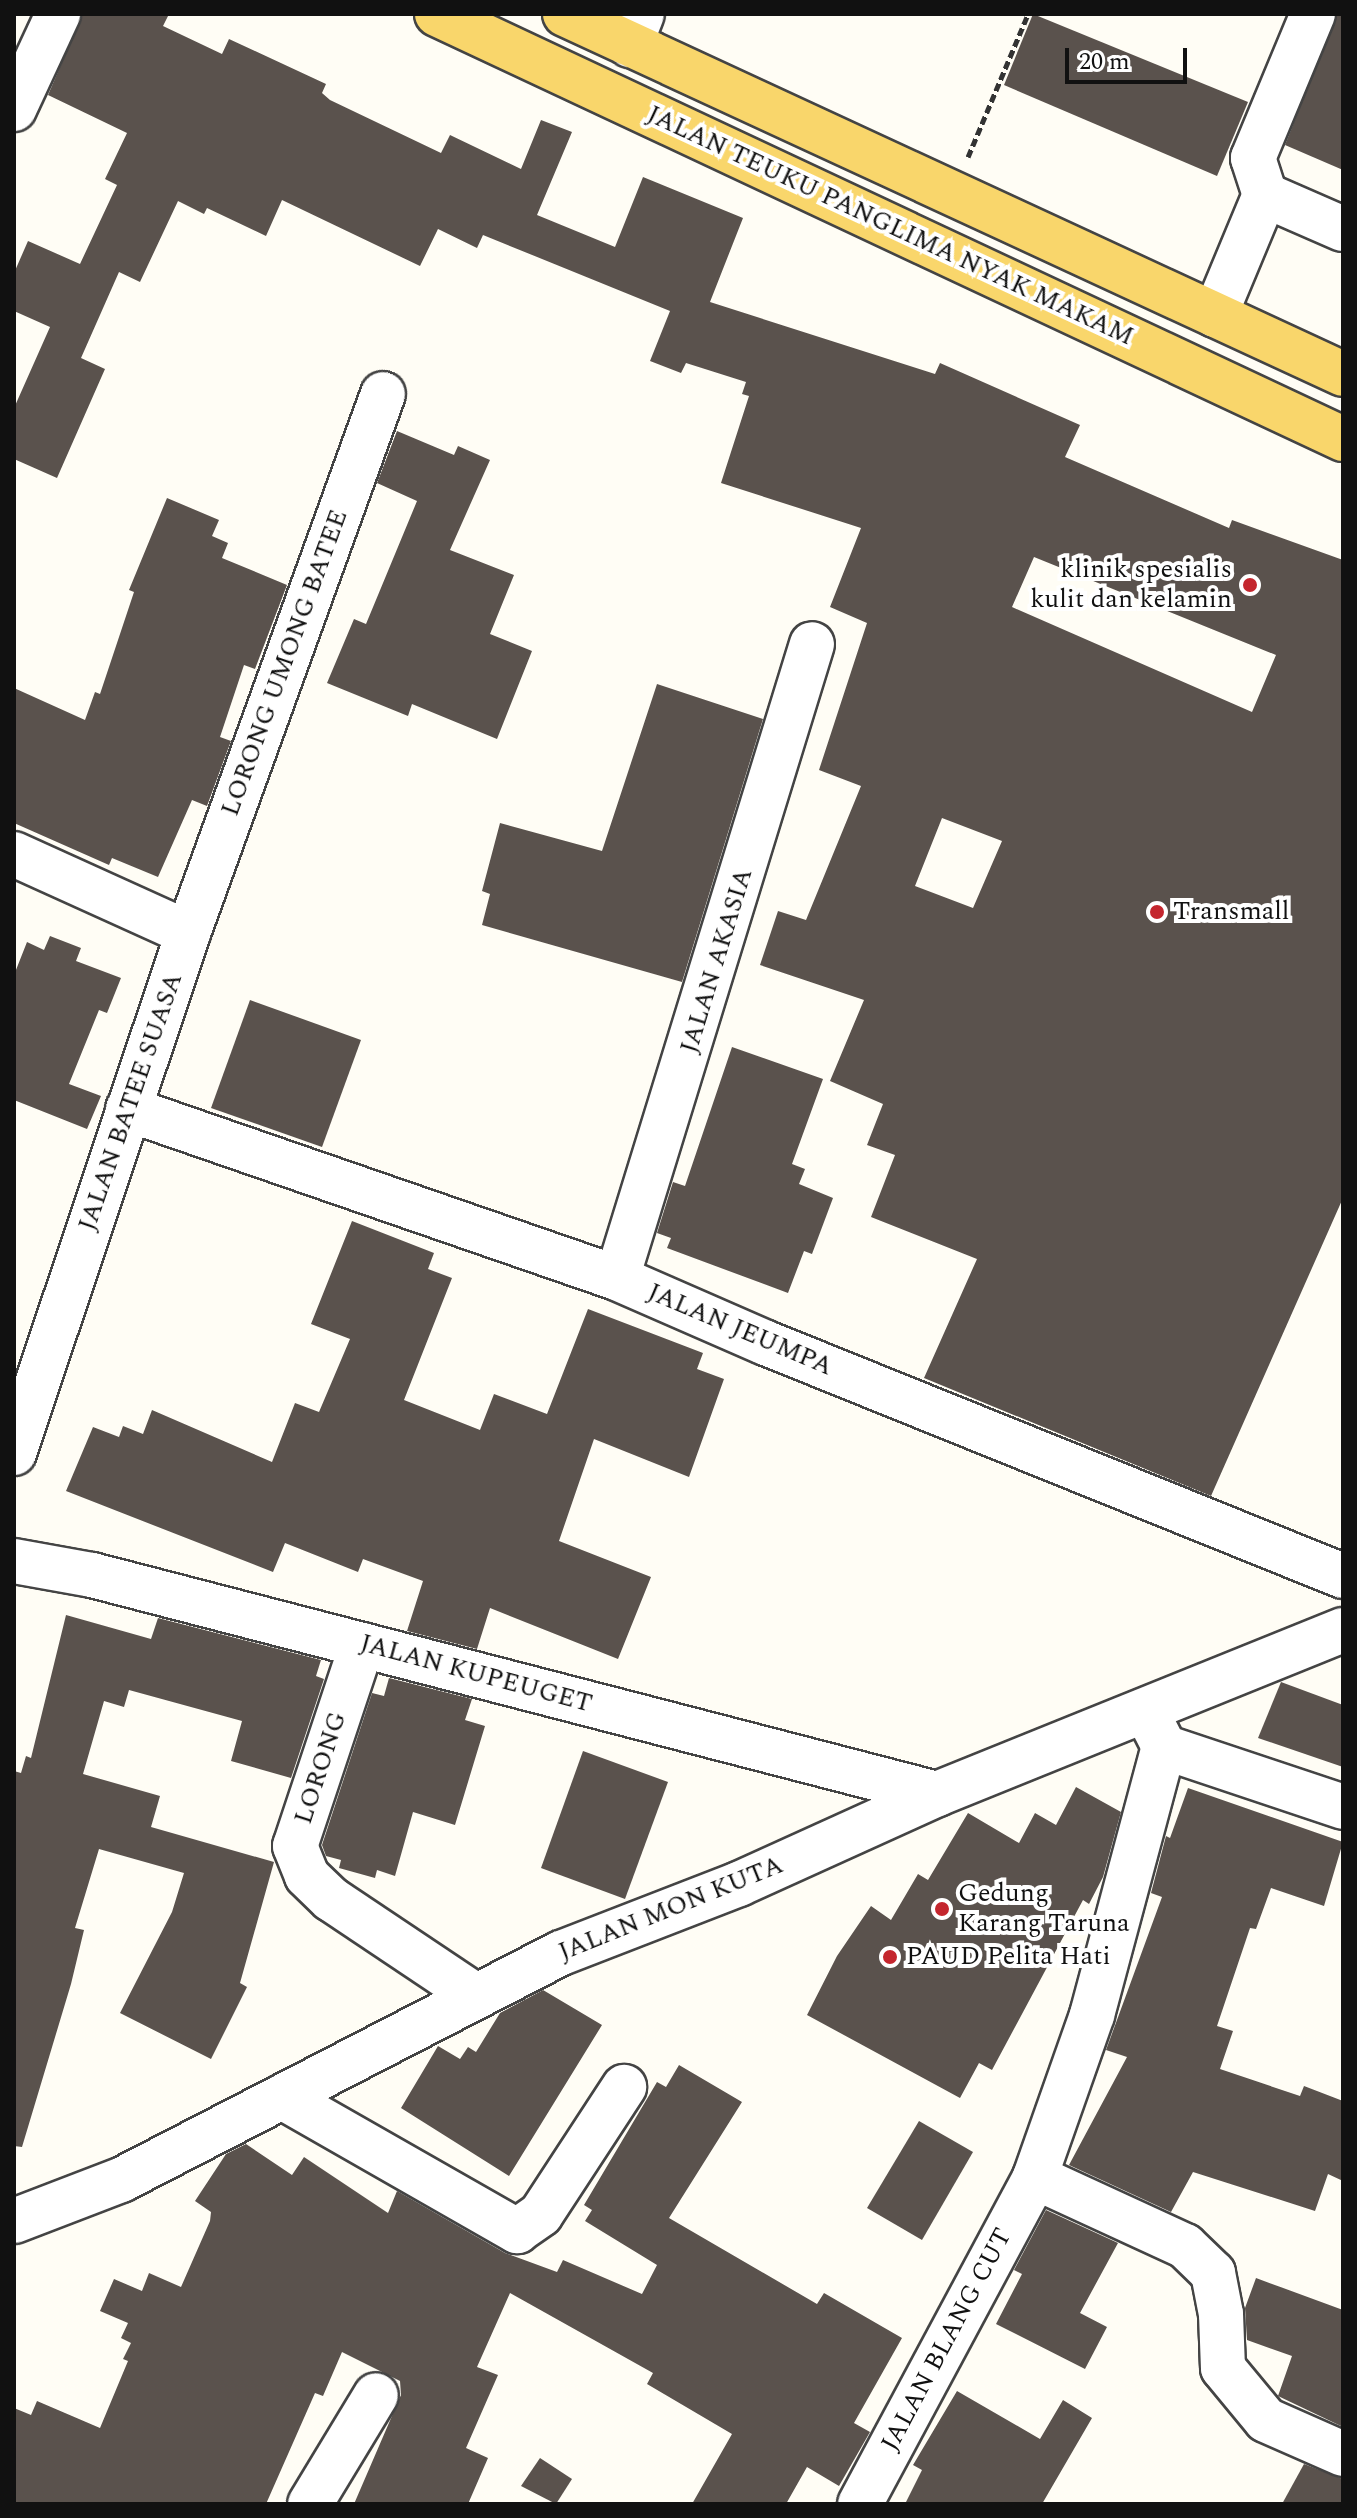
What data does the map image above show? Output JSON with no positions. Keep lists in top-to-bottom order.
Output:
{
  "streets": {
    "main road": ["JALAN TEUKU PANGLIMA NYAK MAKAM"],
    "street": [
      "LORONG UMONG BATEE",
      "JALAN AKASIA",
      "JALAN BATEE SUASA",
      "JALAN JEUMPA",
      "JALAN KUPEUGET",
      "LORONG",
      "JALAN MON KUTA",
      "JALAN BLANG CUT"
    ]
  },
  "crossings": [
    ["LORONG UMONG BATEE", "JALAN BATEE SUASA"],
    ["JALAN AKASIA", "JALAN JEUMPA"],
    ["JALAN BATEE SUASA", "JALAN JEUMPA"],
    ["JALAN KUPEUGET", "LORONG"],
    ["JALAN KUPEUGET", "JALAN MON KUTA"],
    ["LORONG", "JALAN MON KUTA"],
    ["JALAN MON KUTA", "JALAN BLANG CUT"]
  ],
  "places": [
    "klinik spesialis kulit dan kelamin",
    "Transmall",
    "Gedung Karang Taruna",
    "PAUD Pelita Hati"
  ],
  "scale_bar": "20 m"
}
